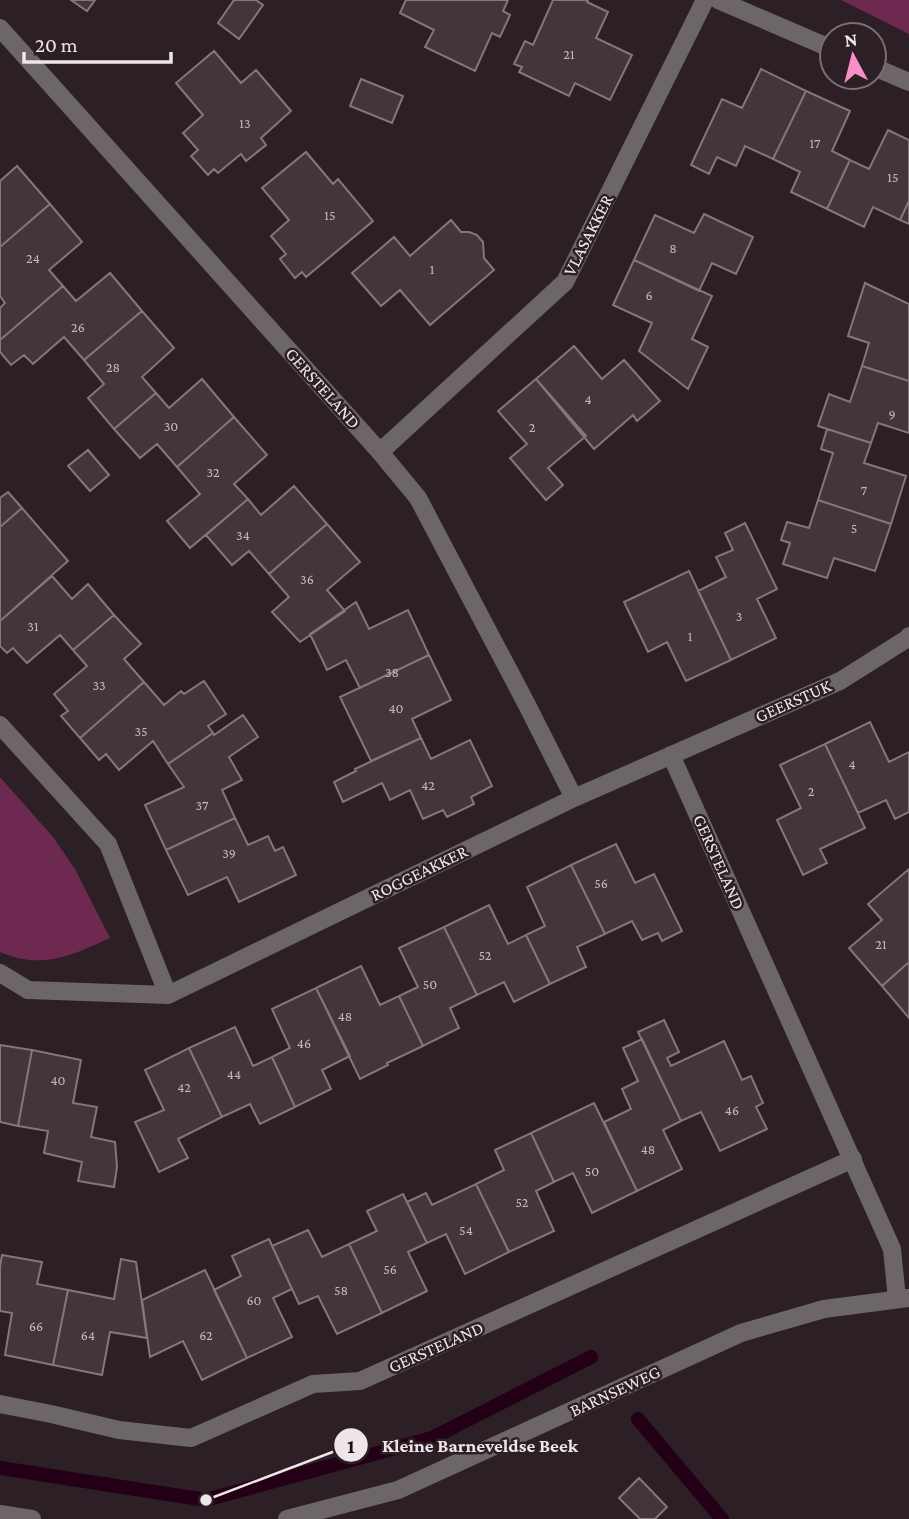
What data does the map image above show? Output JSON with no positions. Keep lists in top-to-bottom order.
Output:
{
  "streets": {
    "street": [
      "VLASAKKER",
      "GERSTELAND",
      "GEERSTUK",
      "ROGGEAKKER",
      "BARNSEWEG"
    ]
  },
  "crossings": [
    ["VLASAKKER", "GERSTELAND"],
    ["GERSTELAND", "GEERSTUK"],
    ["GERSTELAND", "ROGGEAKKER"],
    ["GERSTELAND", "BARNSEWEG"],
    ["GEERSTUK", "ROGGEAKKER"]
  ],
  "places": ["Kleine Barneveldse Beek"],
  "house_numbers": [
    "21",
    "13",
    "17",
    "15",
    "15",
    "8",
    "24",
    "1",
    "6",
    "26",
    "28",
    "4",
    "9",
    "30",
    "2",
    "32",
    "7",
    "5",
    "34",
    "36",
    "3",
    "31",
    "1",
    "38",
    "33",
    "40",
    "35",
    "4",
    "42",
    "2",
    "37",
    "39",
    "56",
    "21",
    "52",
    "50",
    "48",
    "46",
    "44",
    "40",
    "42",
    "46",
    "48",
    "50",
    "52",
    "54",
    "56",
    "58",
    "60",
    "66",
    "64",
    "62"
  ],
  "scale_bar": "20 m",
  "north": "top"
}
